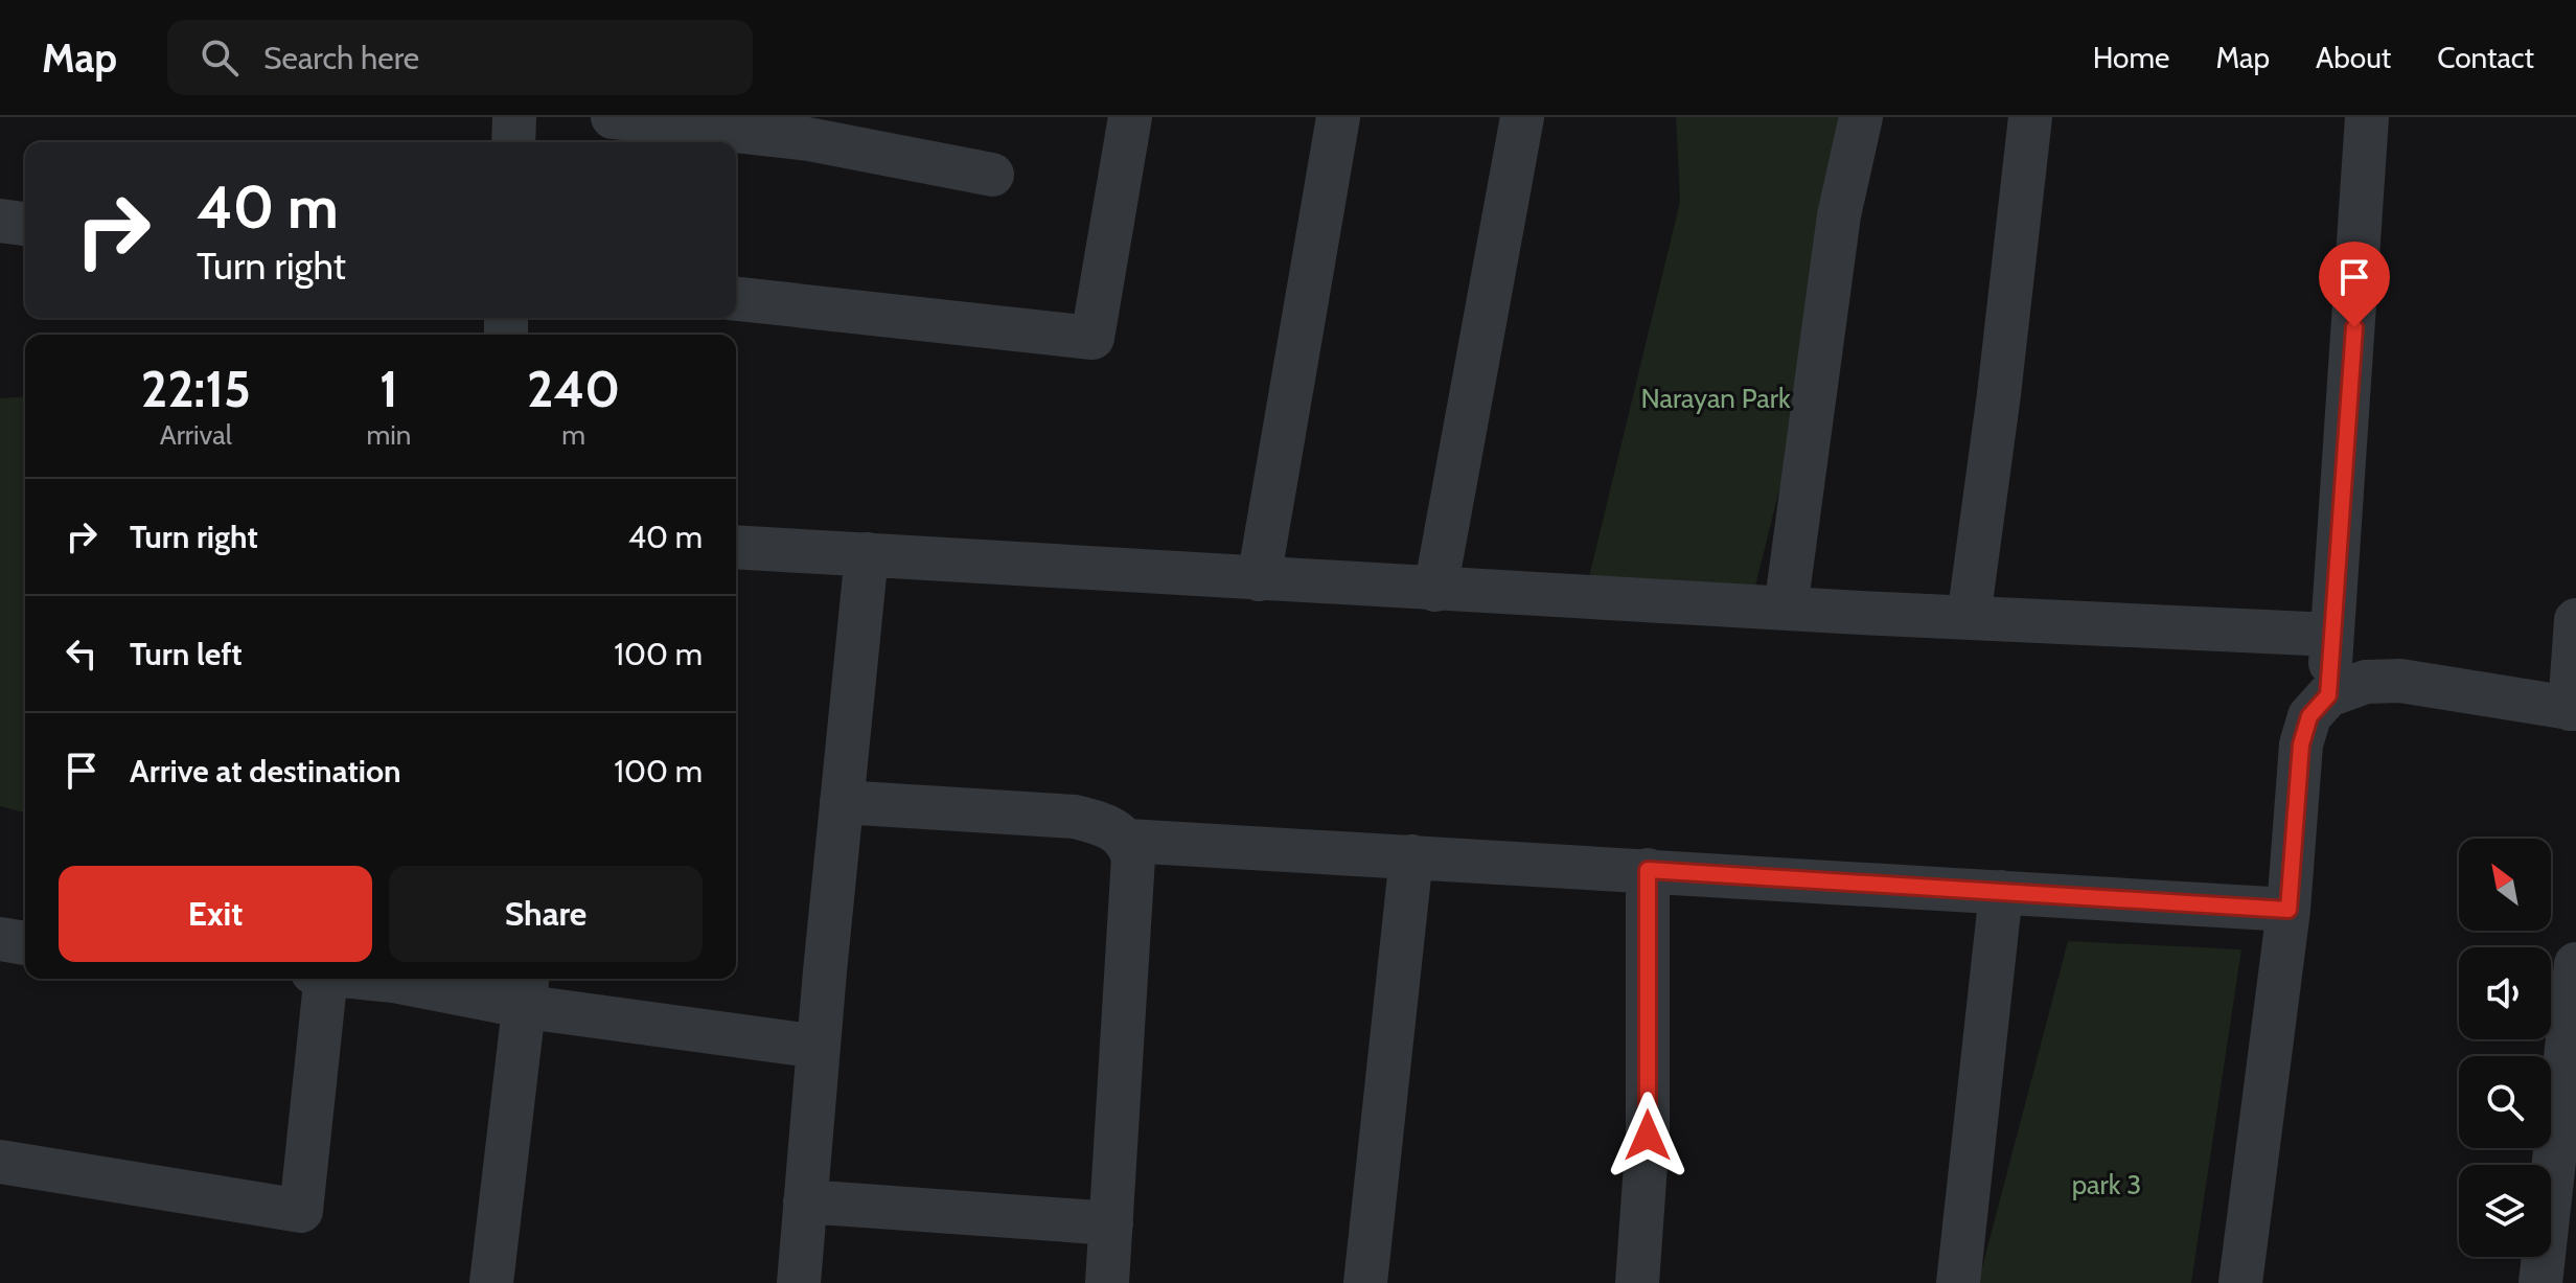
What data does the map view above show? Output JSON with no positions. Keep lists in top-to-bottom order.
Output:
{
  "parks": ["Narayan Park", "park 3"],
  "north": "top left",
  "page": {
    "header": "Map",
    "search": "Search here",
    "nav": [
      "Home",
      "Map",
      "About",
      "Contact"
    ],
    "turn": ["40 m", "Turn right"],
    "eta": [
      "22:15",
      "Arrival",
      "1",
      "min",
      "240",
      "m"
    ],
    "list": [
      {
        "name": "Turn right",
        "value": "40 m"
      },
      {
        "name": "Turn left",
        "value": "100 m"
      },
      {
        "name": "Arrive at destination",
        "value": "100 m"
      }
    ],
    "buttons": ["Exit", "Share"]
  }
}
